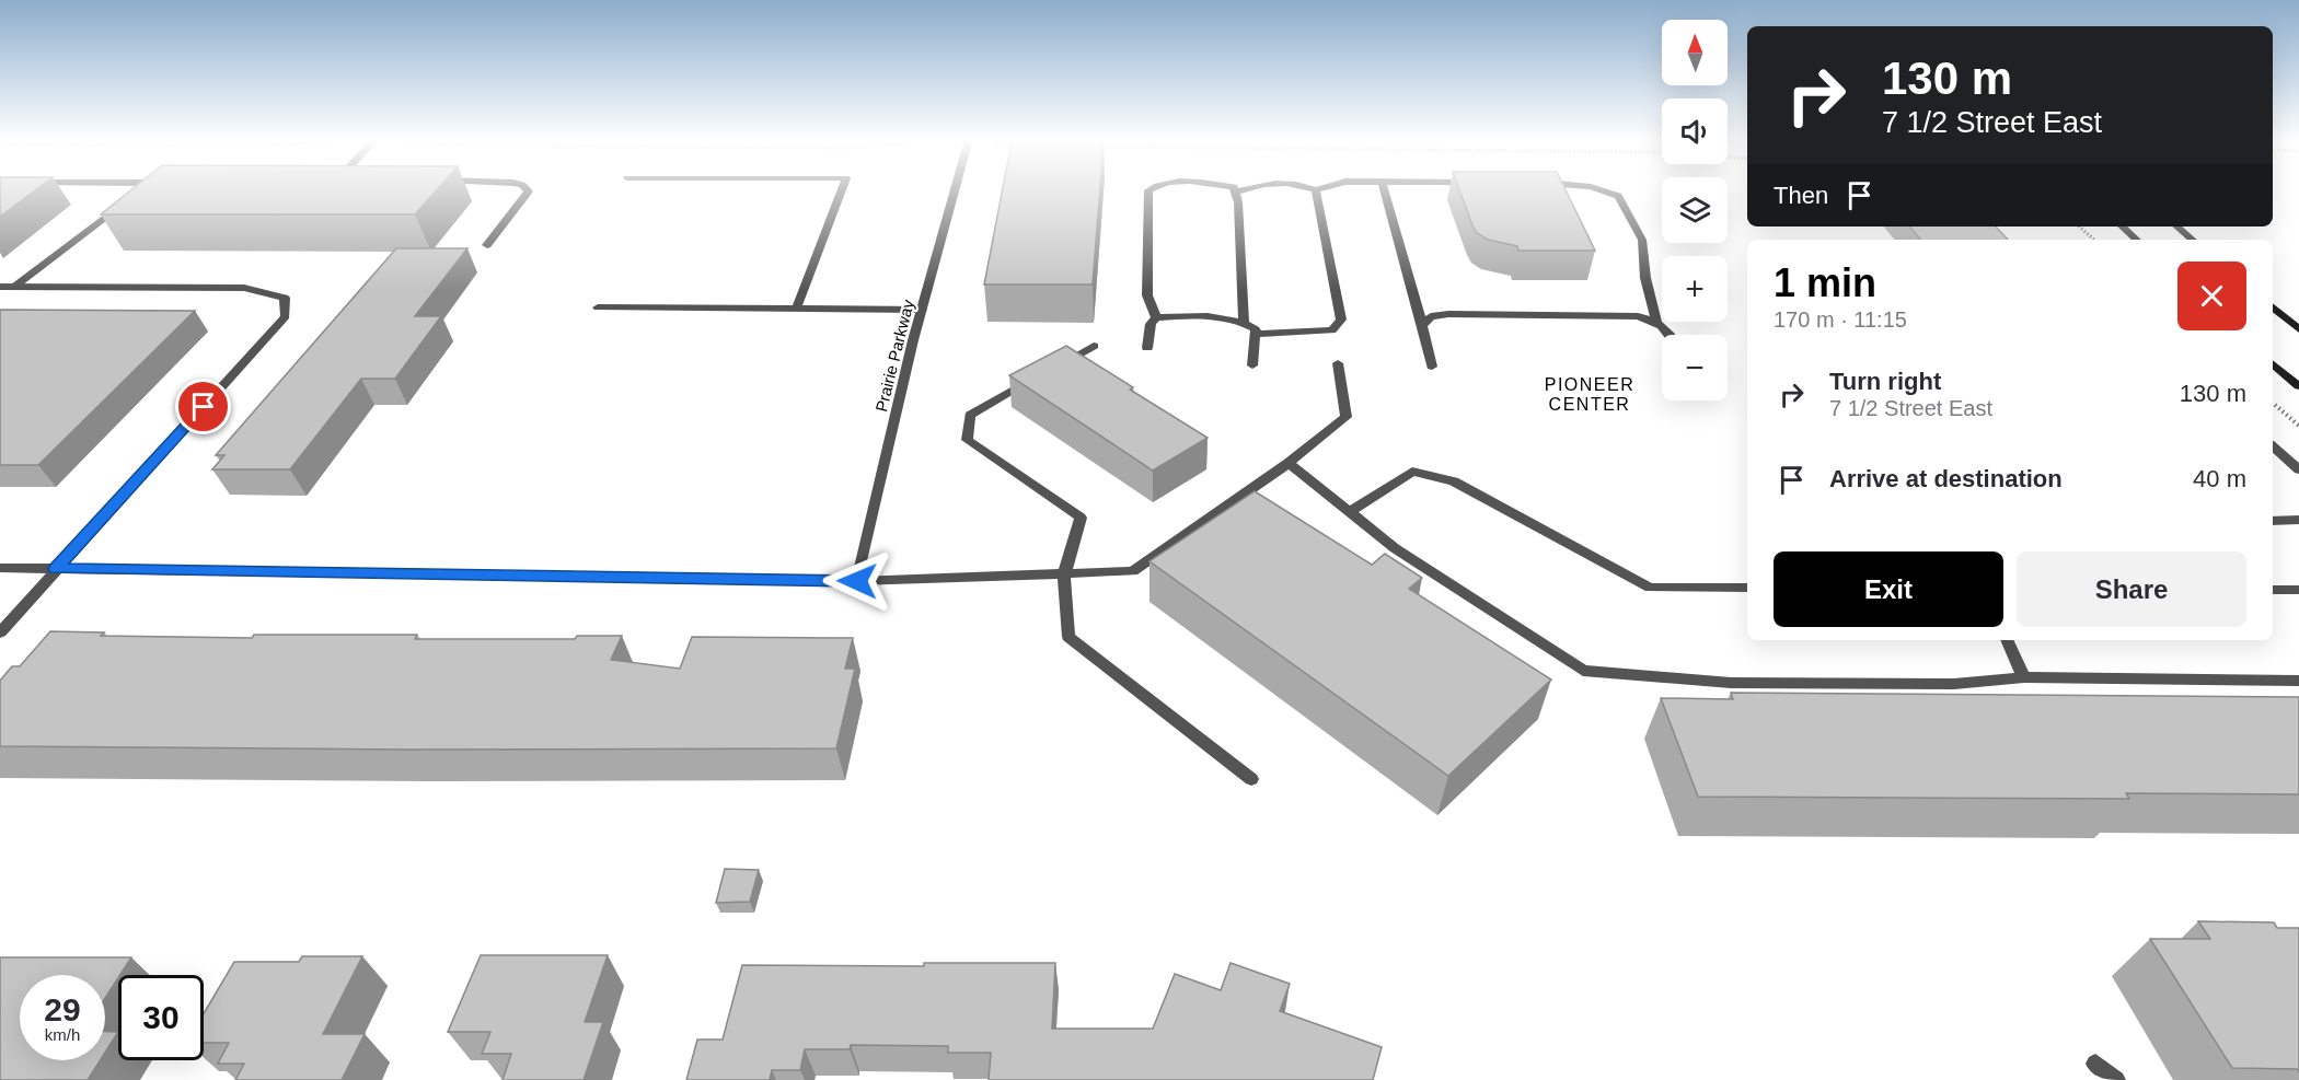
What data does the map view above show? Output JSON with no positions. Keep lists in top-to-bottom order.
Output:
{
  "streets": {
    "street": ["Prairie Parkway"]
  },
  "districts": ["PIONEER CENTER"],
  "north": "top",
  "page": {
    "map_buttons": ["+", "−"],
    "turn": ["130 m", "7 1/2 Street East"],
    "then": "Then",
    "heading": ["1 min", "170 m · 11:15"],
    "list": [
      {
        "name": "Turn right",
        "note": "7 1/2 Street East",
        "value": "130 m"
      },
      {
        "name": "Arrive at destination",
        "value": "40 m"
      }
    ],
    "buttons": ["Exit", "Share"],
    "speed": "29 km/h",
    "limit": "30"
  }
}
